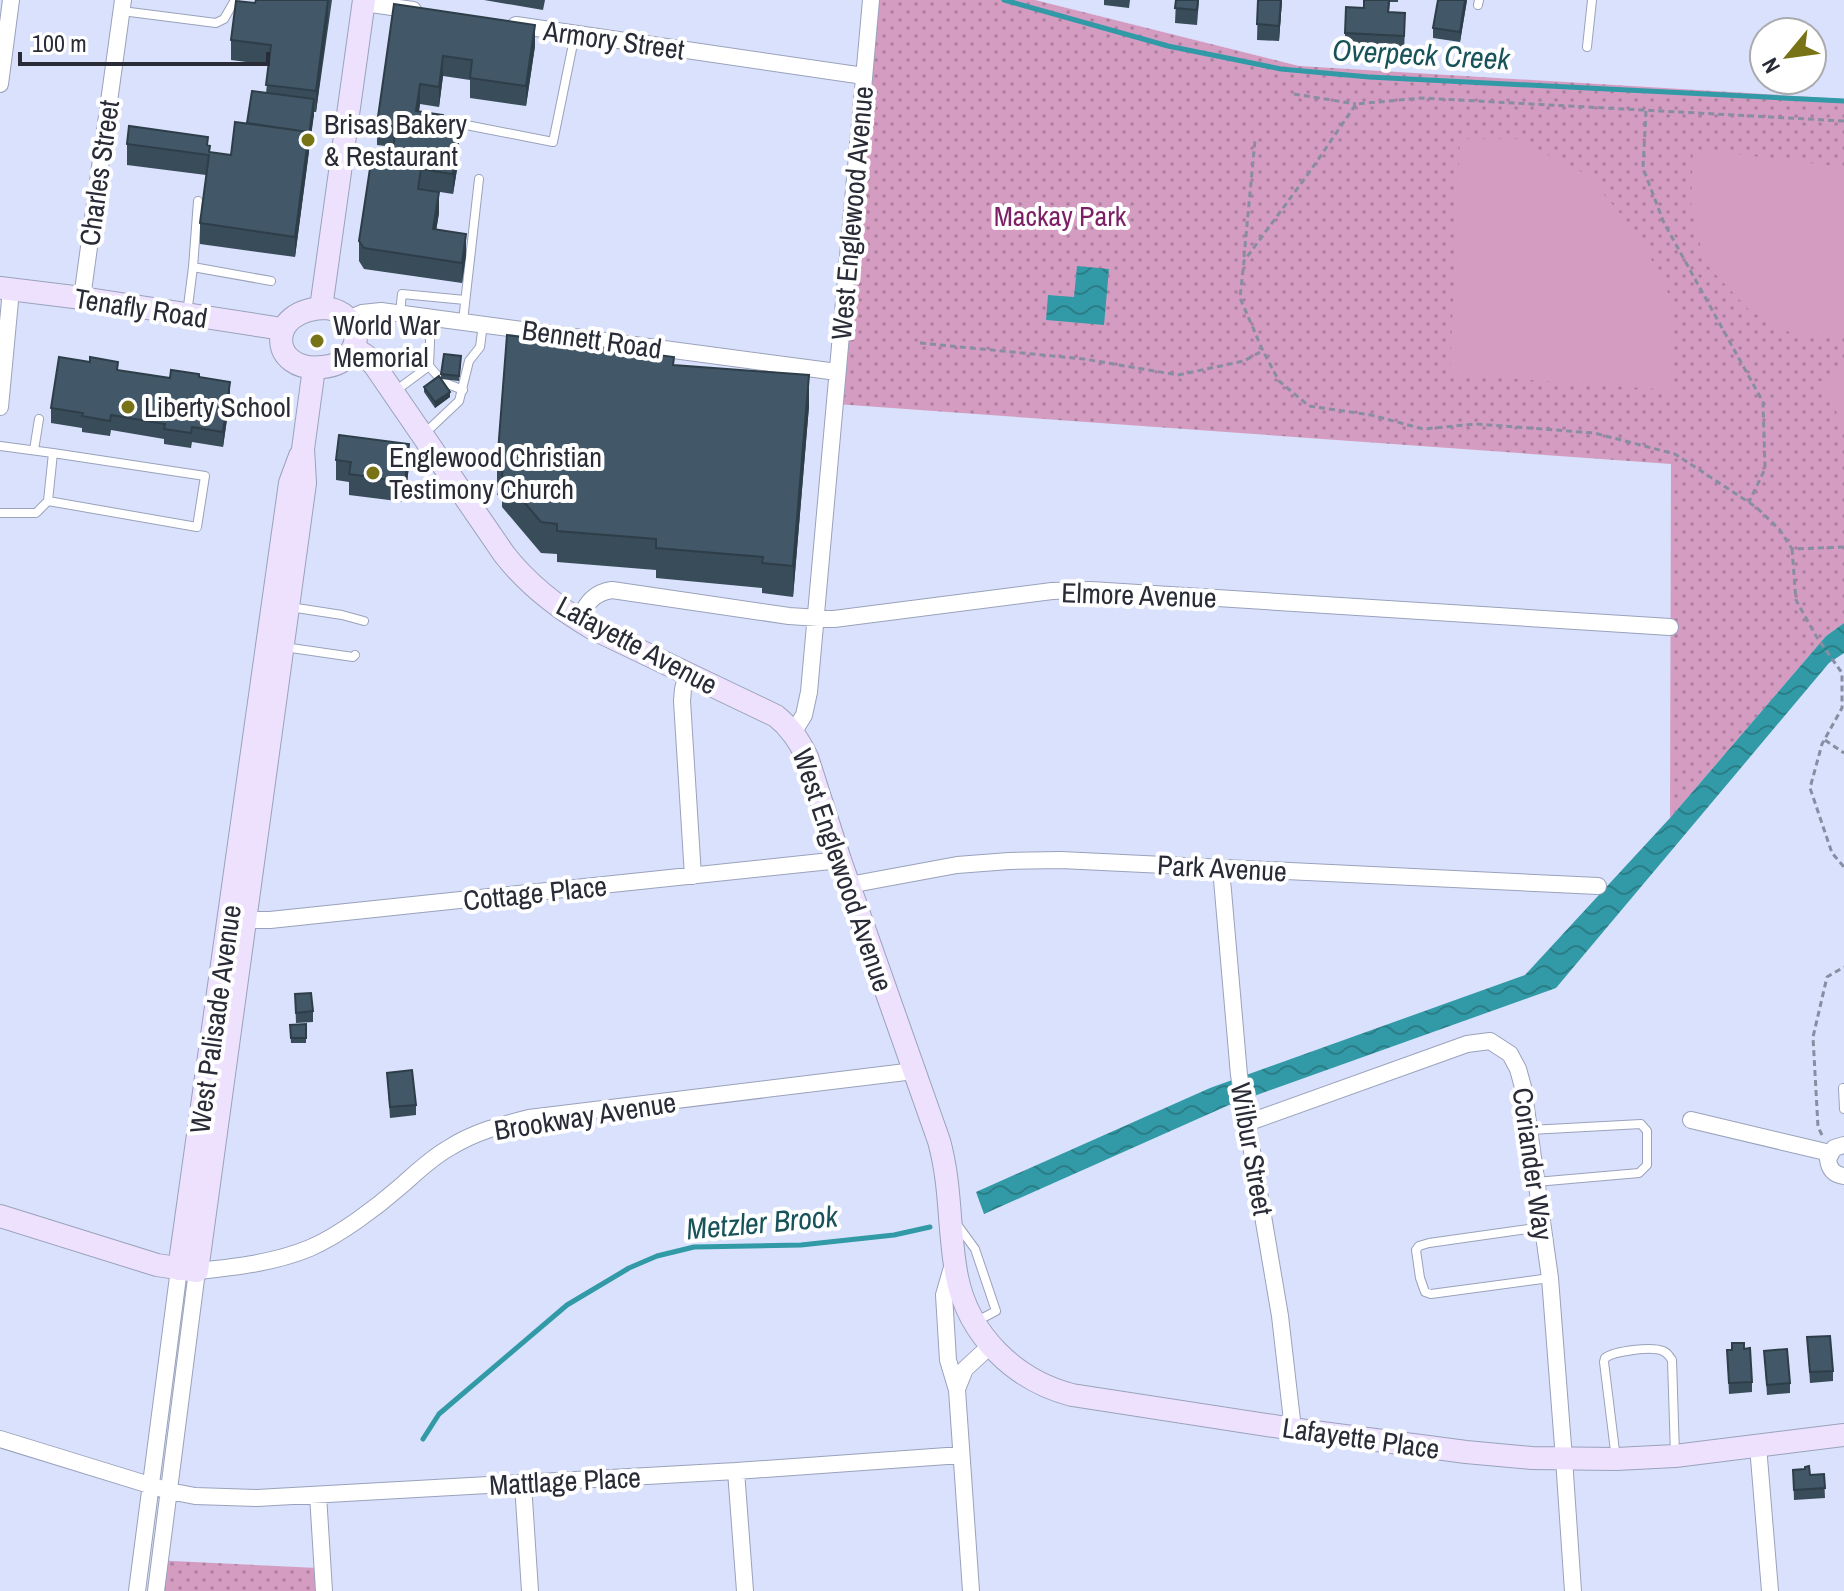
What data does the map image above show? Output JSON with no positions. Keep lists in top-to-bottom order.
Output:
{
  "streets": {
    "street": [
      "Armory Street",
      "Charles Street",
      "West Englewood Avenue",
      "Tenafly Road",
      "Bennett Road",
      "Elmore Avenue",
      "Lafayette Avenue",
      "Park Avenue",
      "Cottage Place",
      "West Palisade Avenue",
      "Brookway Avenue",
      "Wilbur Street",
      "Coriander Way",
      "Lafayette Place",
      "Mattlage Place"
    ]
  },
  "crossings": [
    ["Armory Street", "West Englewood Avenue"],
    ["Charles Street", "Tenafly Road"],
    ["West Englewood Avenue", "Bennett Road"],
    ["West Englewood Avenue", "Elmore Avenue"],
    ["West Englewood Avenue", "Lafayette Avenue"],
    ["West Englewood Avenue", "Park Avenue"],
    ["West Englewood Avenue", "Cottage Place"],
    ["West Englewood Avenue", "Brookway Avenue"],
    ["West Englewood Avenue", "Lafayette Place"],
    ["West Englewood Avenue", "Mattlage Place"],
    ["Tenafly Road", "Bennett Road"],
    ["Tenafly Road", "Lafayette Avenue"],
    ["Tenafly Road", "West Palisade Avenue"],
    ["Bennett Road", "Lafayette Avenue"],
    ["Bennett Road", "West Palisade Avenue"],
    ["Elmore Avenue", "Lafayette Avenue"],
    ["Lafayette Avenue", "West Palisade Avenue"],
    ["Park Avenue", "Wilbur Street"],
    ["Cottage Place", "West Palisade Avenue"],
    ["West Palisade Avenue", "Brookway Avenue"],
    ["West Palisade Avenue", "Mattlage Place"],
    ["Wilbur Street", "Coriander Way"],
    ["Wilbur Street", "Lafayette Place"],
    ["Coriander Way", "Lafayette Place"]
  ],
  "water": ["Overpeck Creek", "Metzler Brook"],
  "parks": ["Mackay Park"],
  "places": [
    "Brisas Bakery & Restaurant",
    "World War Memorial",
    "Liberty School",
    "Englewood Christian Testimony Church"
  ],
  "scale_bar": "100 m",
  "north": "bottom left"
}
